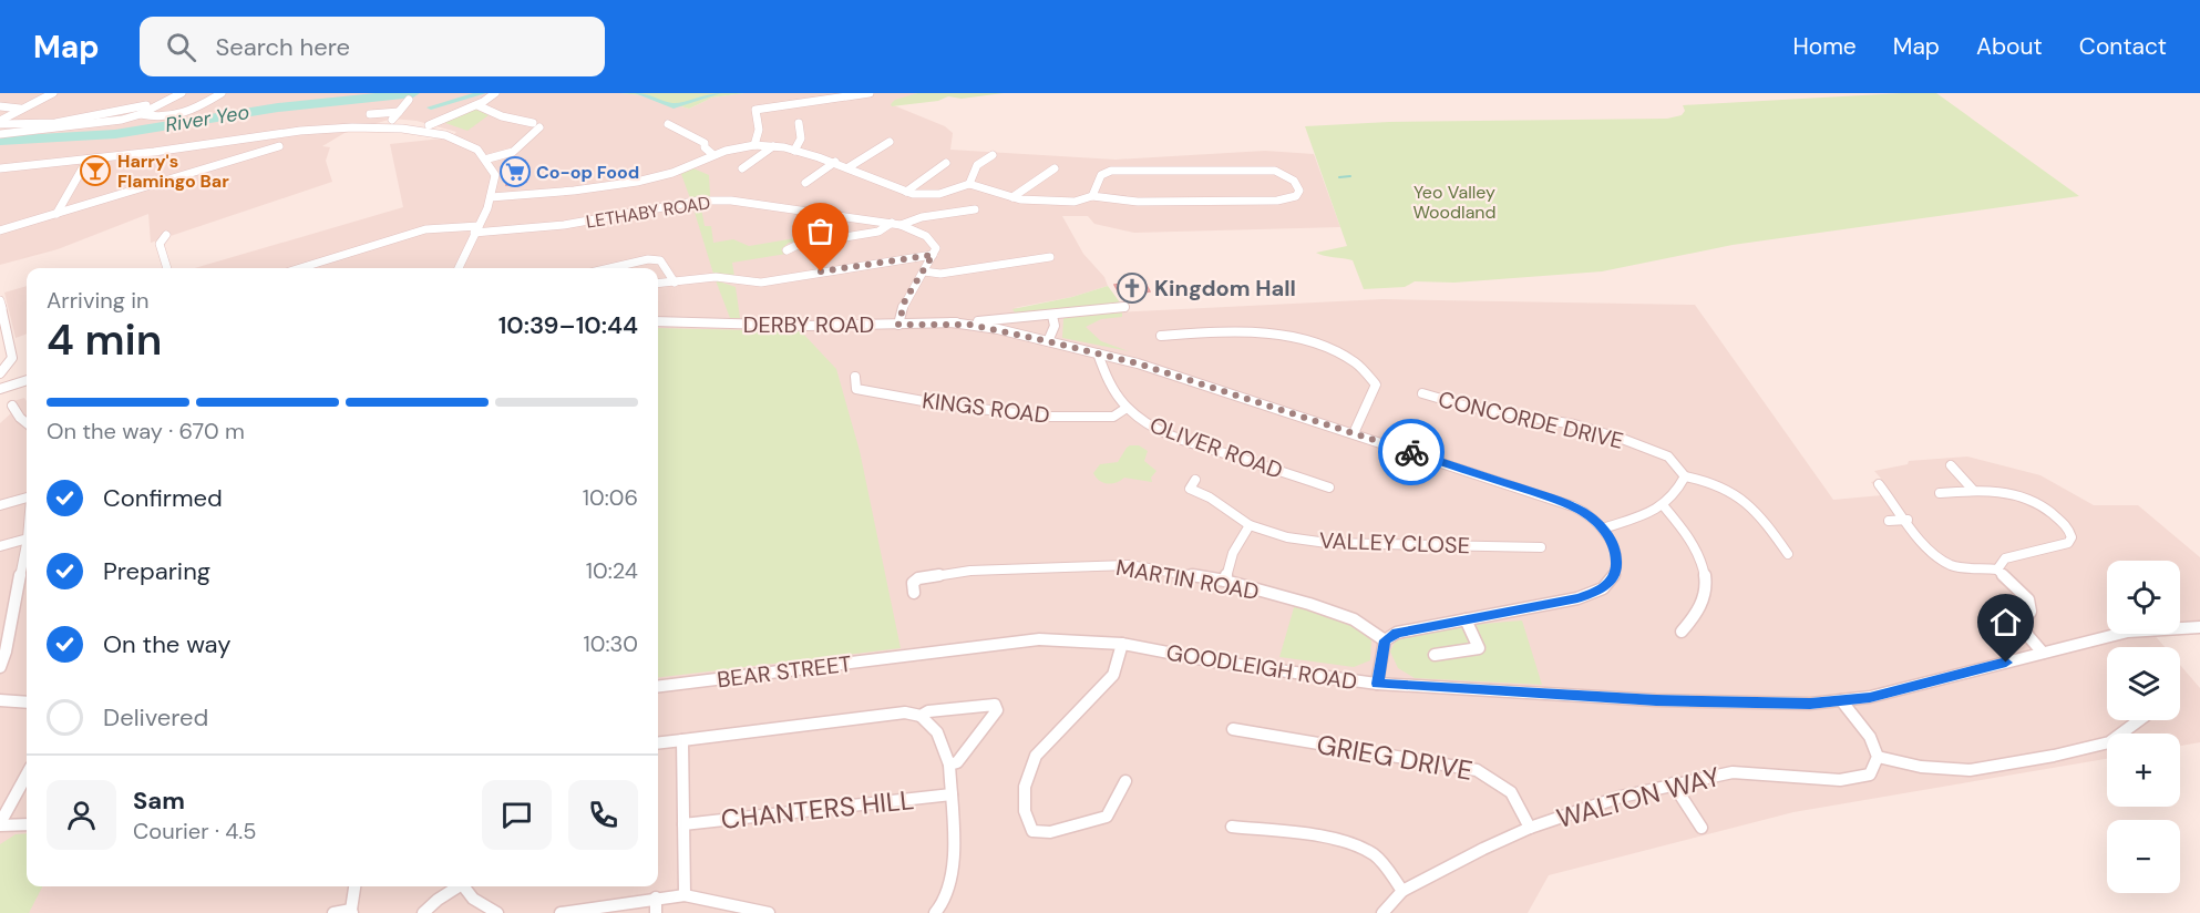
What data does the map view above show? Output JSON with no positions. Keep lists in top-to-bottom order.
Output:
{
  "streets": {
    "street": [
      "LETHABY ROAD",
      "DERBY ROAD",
      "KINGS ROAD",
      "CONCORDE DRIVE",
      "OLIVER ROAD",
      "VALLEY CLOSE",
      "MARTIN ROAD",
      "GOODLEIGH ROAD",
      "BEAR STREET",
      "GRIEG DRIVE",
      "WALTON WAY",
      "CHANTERS HILL"
    ]
  },
  "crossings": [
    ["KINGS ROAD", "OLIVER ROAD"],
    ["GOODLEIGH ROAD", "BEAR STREET"],
    ["GRIEG DRIVE", "WALTON WAY"]
  ],
  "water": ["River Yeo"],
  "parks": ["Yeo Valley Woodland"],
  "places": {
    "bar": ["Harry's Flamingo Bar"],
    "supermarket": ["Co-op Food"],
    "church": ["Kingdom Hall"]
  },
  "page": {
    "header": "Map",
    "search": "Search here",
    "nav": [
      "Home",
      "Map",
      "About",
      "Contact"
    ],
    "heading": ["4 min", "Arriving in", "10:39–10:44"],
    "panel": ["Sam", "Courier · 4.5"],
    "bar": "On the way · 670 m",
    "list": [
      ["Confirmed", "10:06"],
      ["Preparing", "10:24"],
      ["On the way", "10:30"],
      "Delivered"
    ],
    "map_buttons": ["+", "−"]
  }
}
